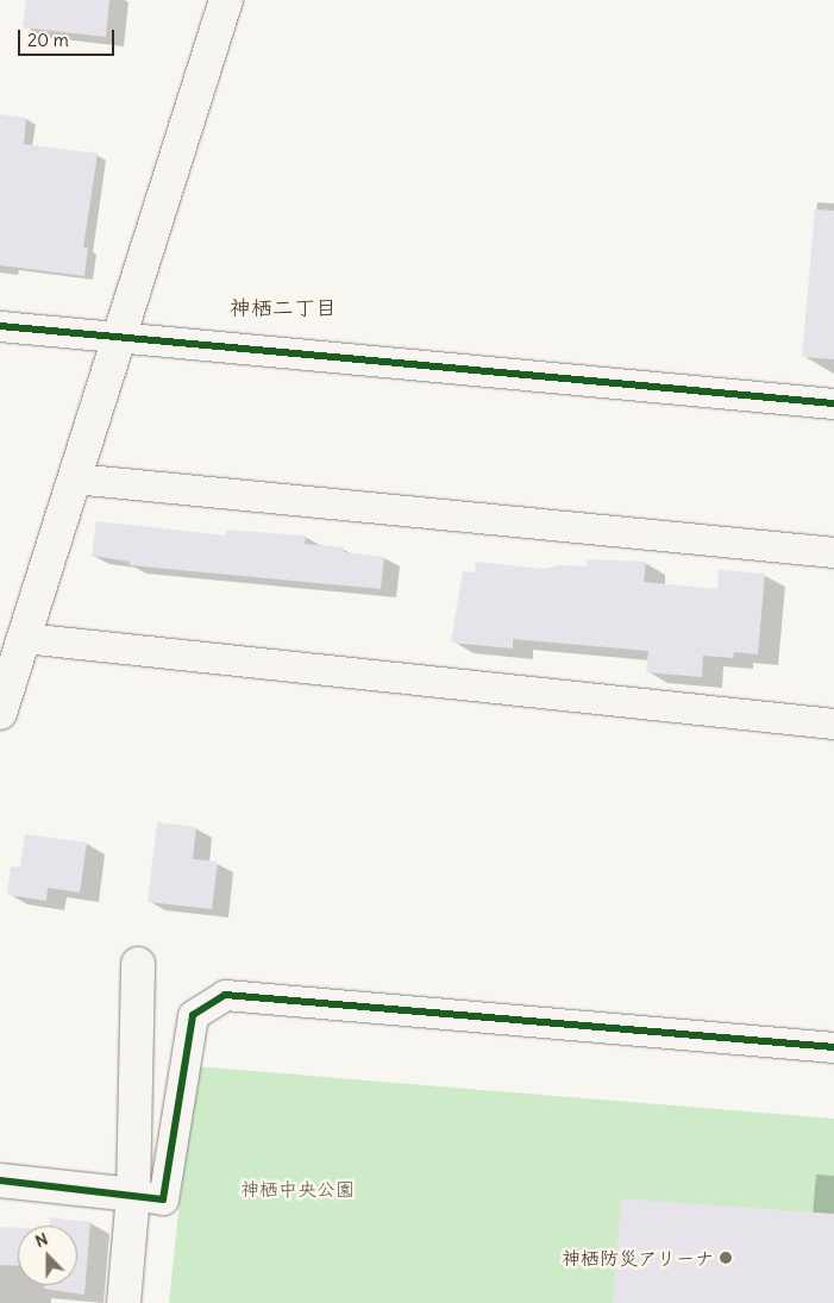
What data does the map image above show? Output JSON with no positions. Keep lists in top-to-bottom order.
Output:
{
  "districts": ["神栖二丁目"],
  "parks": ["神栖中央公園"],
  "places": ["神栖防災アリーナ"],
  "scale_bar": "20 m",
  "north": "top"
}
